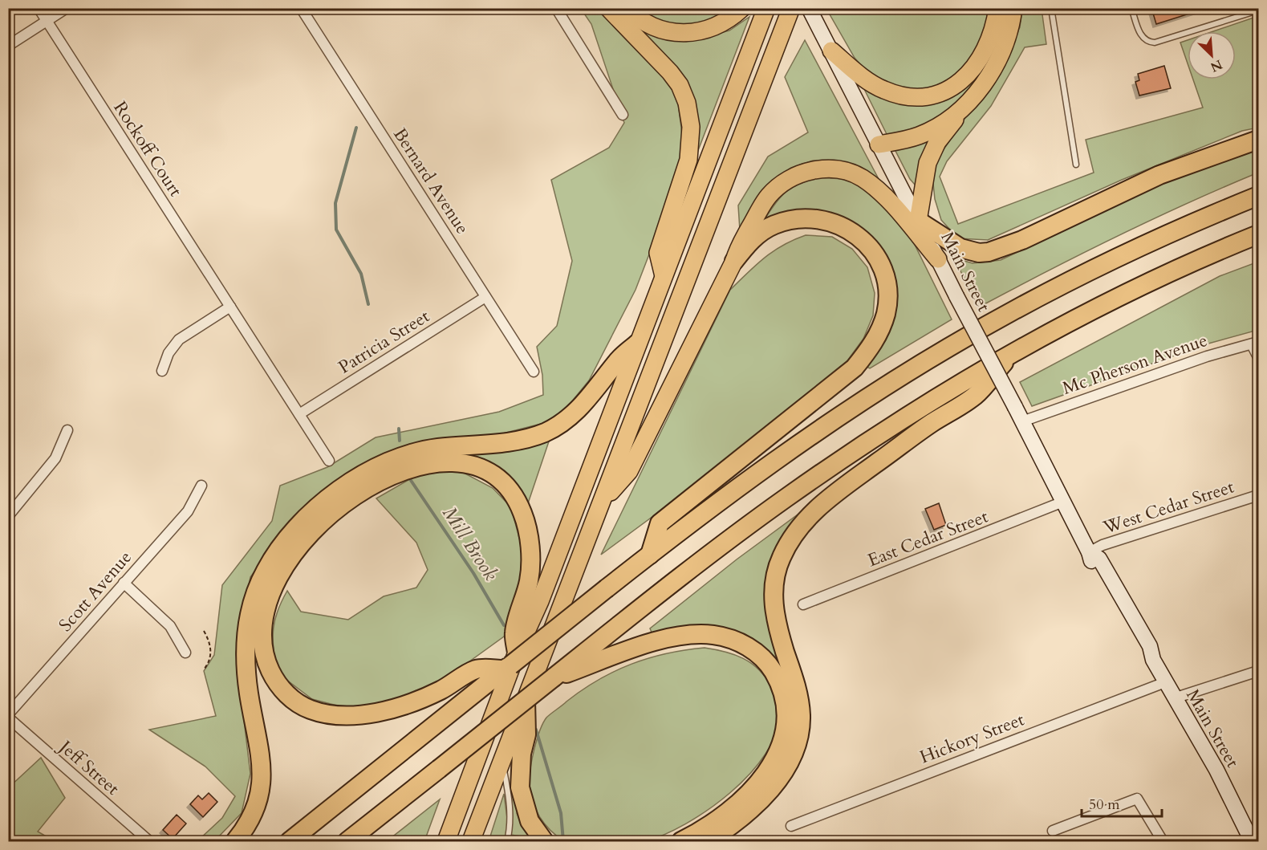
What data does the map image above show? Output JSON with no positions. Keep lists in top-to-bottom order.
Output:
{
  "streets": {
    "main road": ["Main Street"],
    "street": [
      "Rockoff Court",
      "Bernard Avenue",
      "Patricia Street",
      "Mc Pherson Avenue",
      "West Cedar Street",
      "East Cedar Street",
      "Scott Avenue",
      "Hickory Street",
      "Jeff Street"
    ]
  },
  "crossings": [
    ["Rockoff Court", "Patricia Street"],
    ["Bernard Avenue", "Patricia Street"],
    ["Main Street", "Mc Pherson Avenue"],
    ["Main Street", "West Cedar Street"],
    ["Main Street", "East Cedar Street"],
    ["Main Street", "Hickory Street"],
    ["Scott Avenue", "Jeff Street"]
  ],
  "water": ["Mill Brook"],
  "scale_bar": "50 m",
  "north": "bottom right"
}
